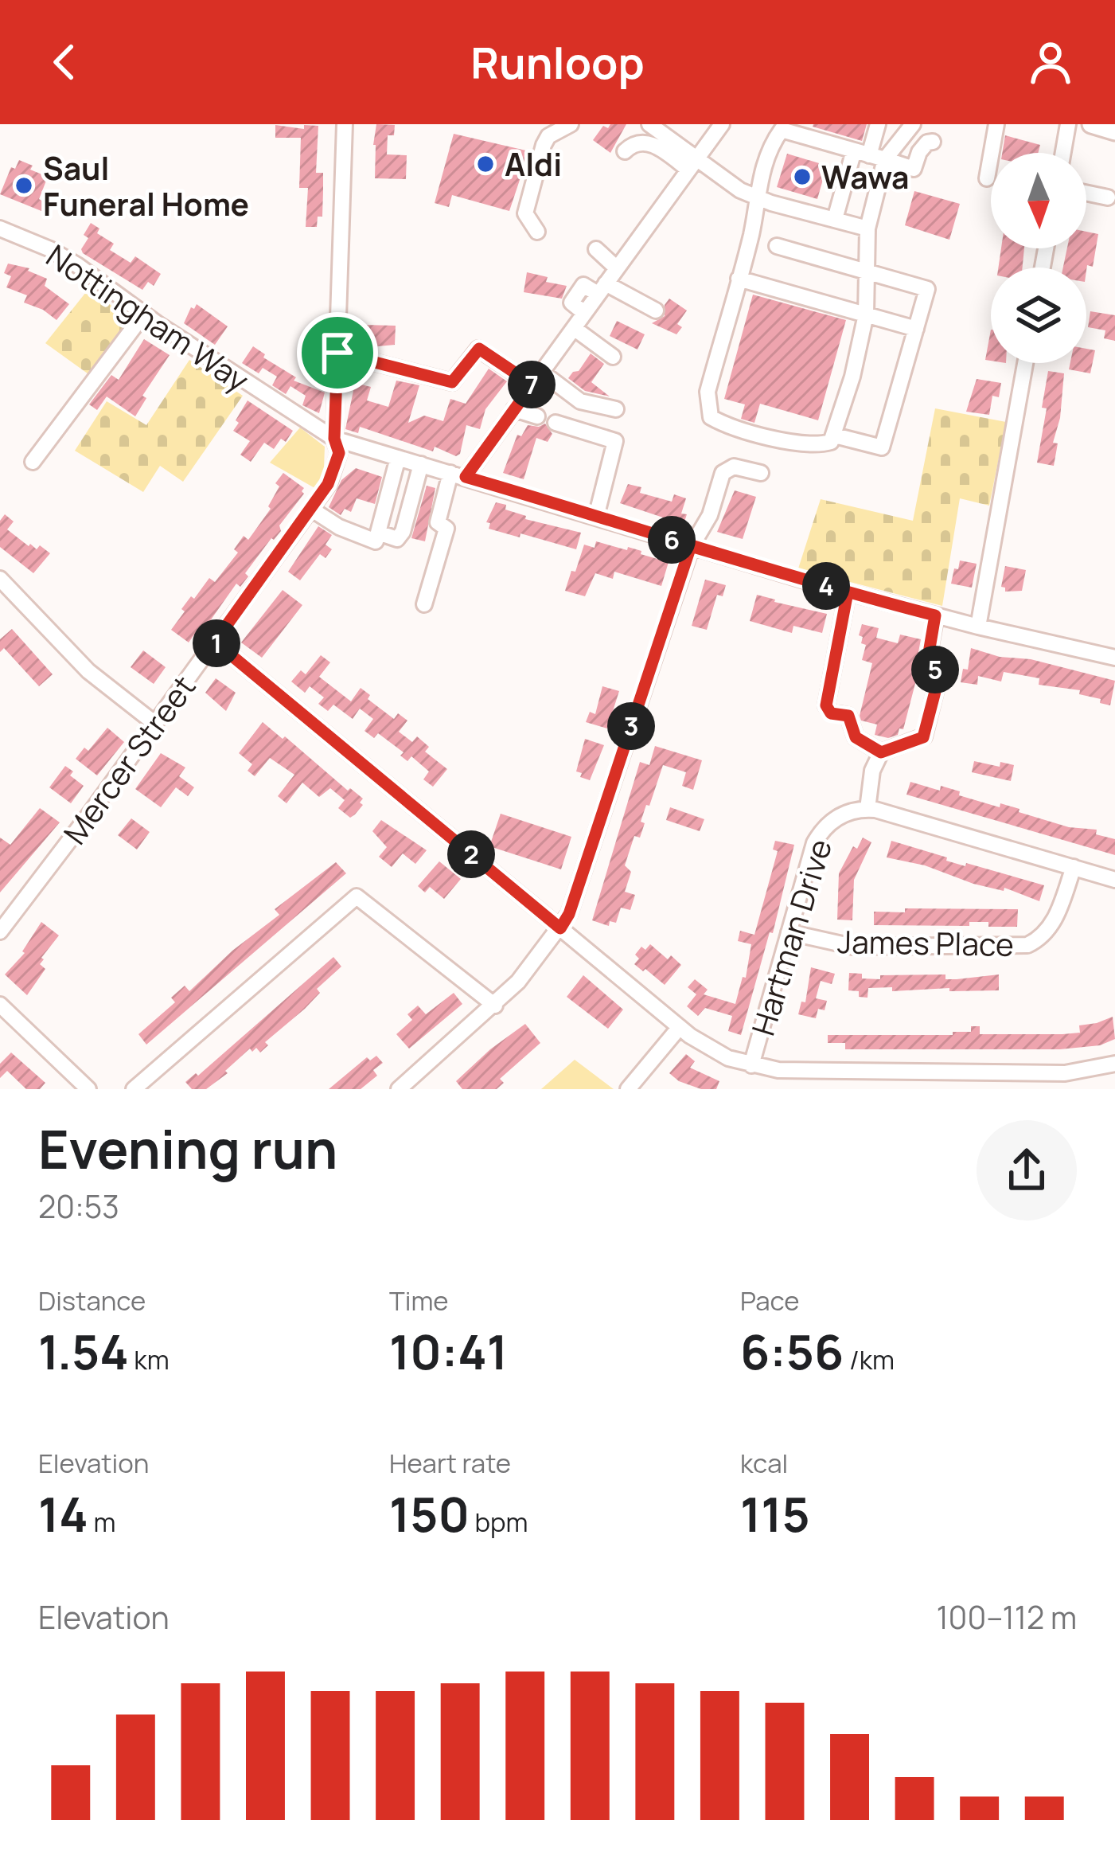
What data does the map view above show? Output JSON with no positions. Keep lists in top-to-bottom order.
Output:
{
  "streets": {
    "street": [
      "Nottingham Way",
      "Mercer Street",
      "Hartman Drive",
      "James Place"
    ]
  },
  "crossings": [
    ["Nottingham Way", "Mercer Street"],
    ["Hartman Drive", "James Place"]
  ],
  "places": ["Aldi", "Wawa", "Saul Funeral Home"],
  "north": "bottom",
  "page": {
    "header": "Runloop",
    "pins": [
      "7",
      "6",
      "4",
      "1",
      "5",
      "3",
      "2"
    ],
    "heading": ["Evening run", "20:53"],
    "stats": [
      ["Distance", "1.54 km"],
      ["Time", "10:41"],
      ["Pace", "6:56 /km"],
      ["Elevation", "14 m"],
      ["Heart rate", "150 bpm"],
      ["kcal", "115"]
    ],
    "chart": ["Elevation", "100–112 m"]
  }
}
